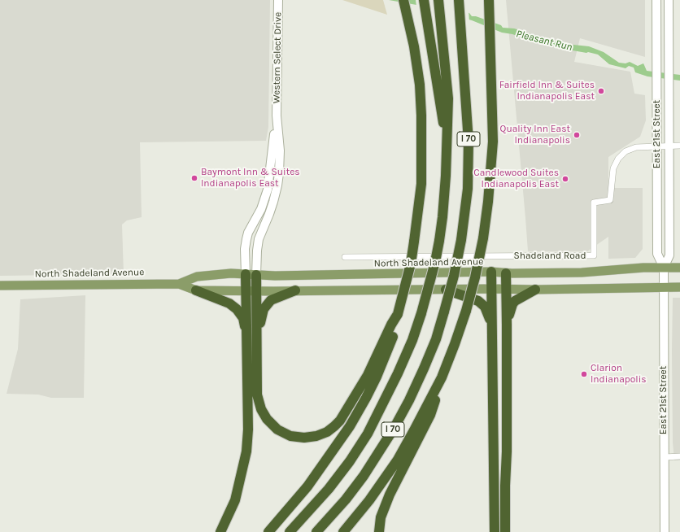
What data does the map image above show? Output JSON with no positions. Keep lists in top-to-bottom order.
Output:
{
  "streets": {
    "highway": ["I 70"],
    "main road": ["Western Select Drive", "East 21st Street", "North Shadeland Avenue"],
    "street": ["Shadeland Road"]
  },
  "crossings": [
    ["Western Select Drive", "North Shadeland Avenue"],
    ["East 21st Street", "Shadeland Road"],
    ["East 21st Street", "North Shadeland Avenue"]
  ],
  "water": ["Pleasant Run"],
  "places": [
    "Fairfield Inn & Suites Indianapolis East",
    "Quality Inn East Indianapolis",
    "Baymont Inn & Suites Indianapolis East",
    "Candlewood Suites Indianapolis East",
    "Clarion Indianapolis"
  ]
}
